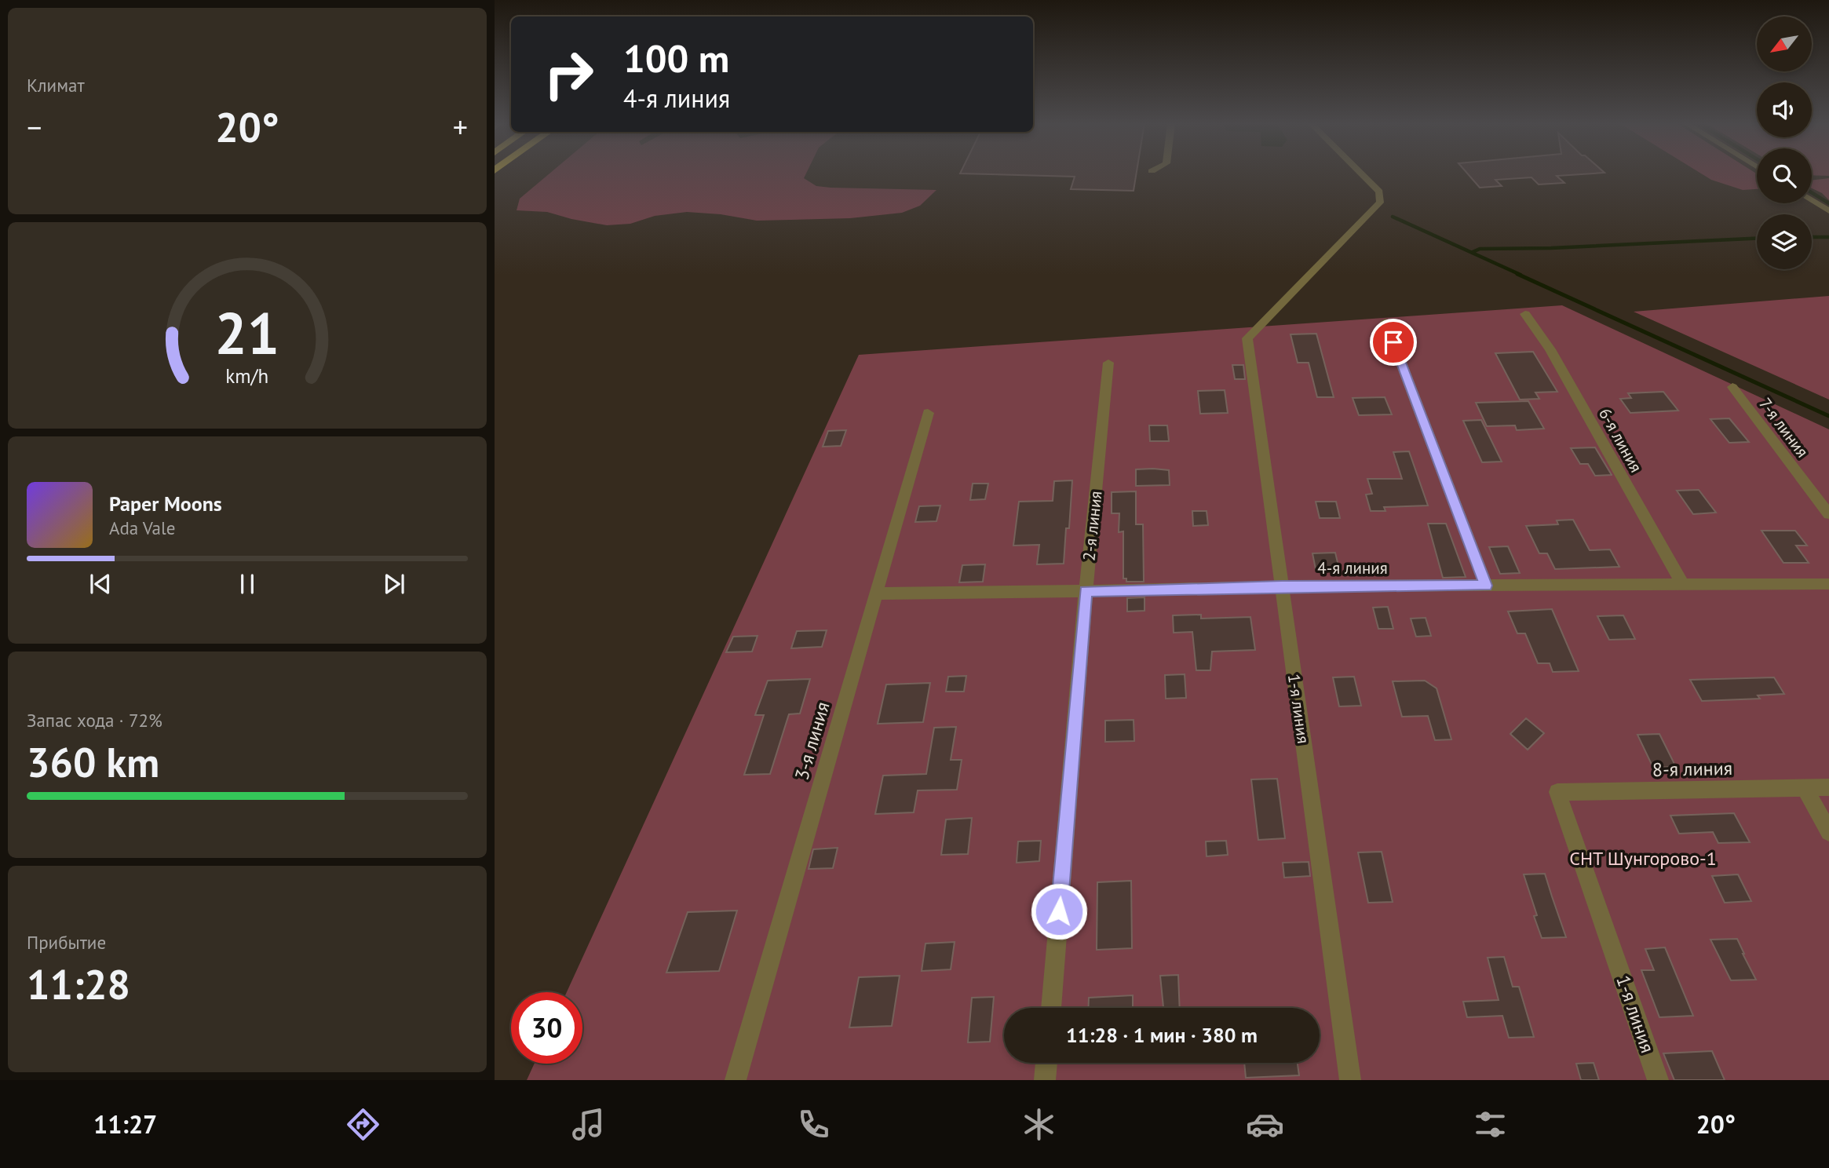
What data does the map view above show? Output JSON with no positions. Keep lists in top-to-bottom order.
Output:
{
  "streets": {
    "street": [
      "7-я линия",
      "6-я линия",
      "2-я линия",
      "4-я линия",
      "1-я линия",
      "3-я линия",
      "8-я линия"
    ]
  },
  "crossings": [
    ["6-я линия", "4-я линия"],
    ["2-я линия", "4-я линия"],
    ["4-я линия", "1-я линия"],
    ["4-я линия", "3-я линия"],
    ["1-я линия", "8-я линия"]
  ],
  "parks": ["СНТ Шунгорово-1"],
  "north": "bottom left",
  "page": {
    "tile": [
      "Климат",
      ["Запас хода · 72%", "360 km"],
      ["Прибытие", "11:28"]
    ],
    "turn": ["100 m", "4-я линия"],
    "heat": ["−", "20°", "+"],
    "song": ["Paper Moons", "Ada Vale"],
    "limit": "30",
    "trip": "11:28 · 1 мин · 380 m",
    "tabs": ["11:27", "20°"],
    "gauge": ["21", "km/h"]
  }
}
